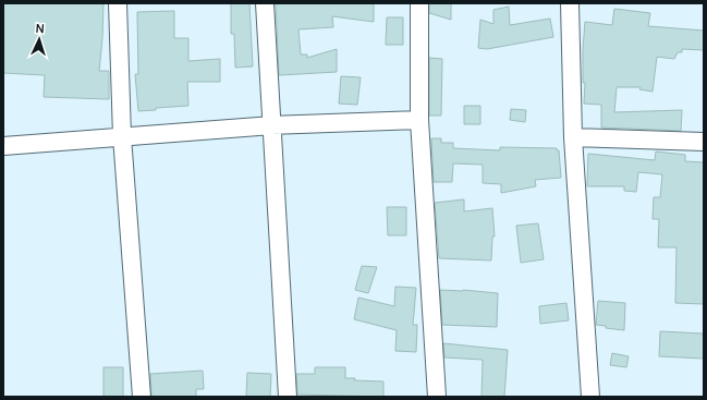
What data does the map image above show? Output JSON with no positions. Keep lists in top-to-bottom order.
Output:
{
  "north": "top"
}
